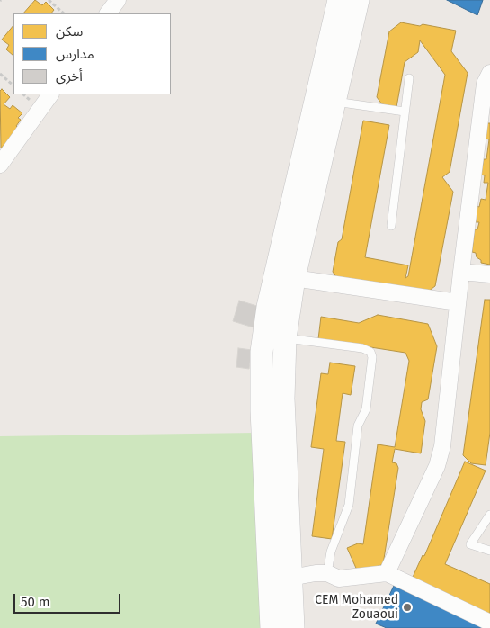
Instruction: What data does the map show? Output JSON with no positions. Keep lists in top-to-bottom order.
{
  "places": ["CEM Mohamed Zouaoui"],
  "legend": ["سكن", "مدارس", "أخرى"],
  "scale_bar": "50 m"
}
